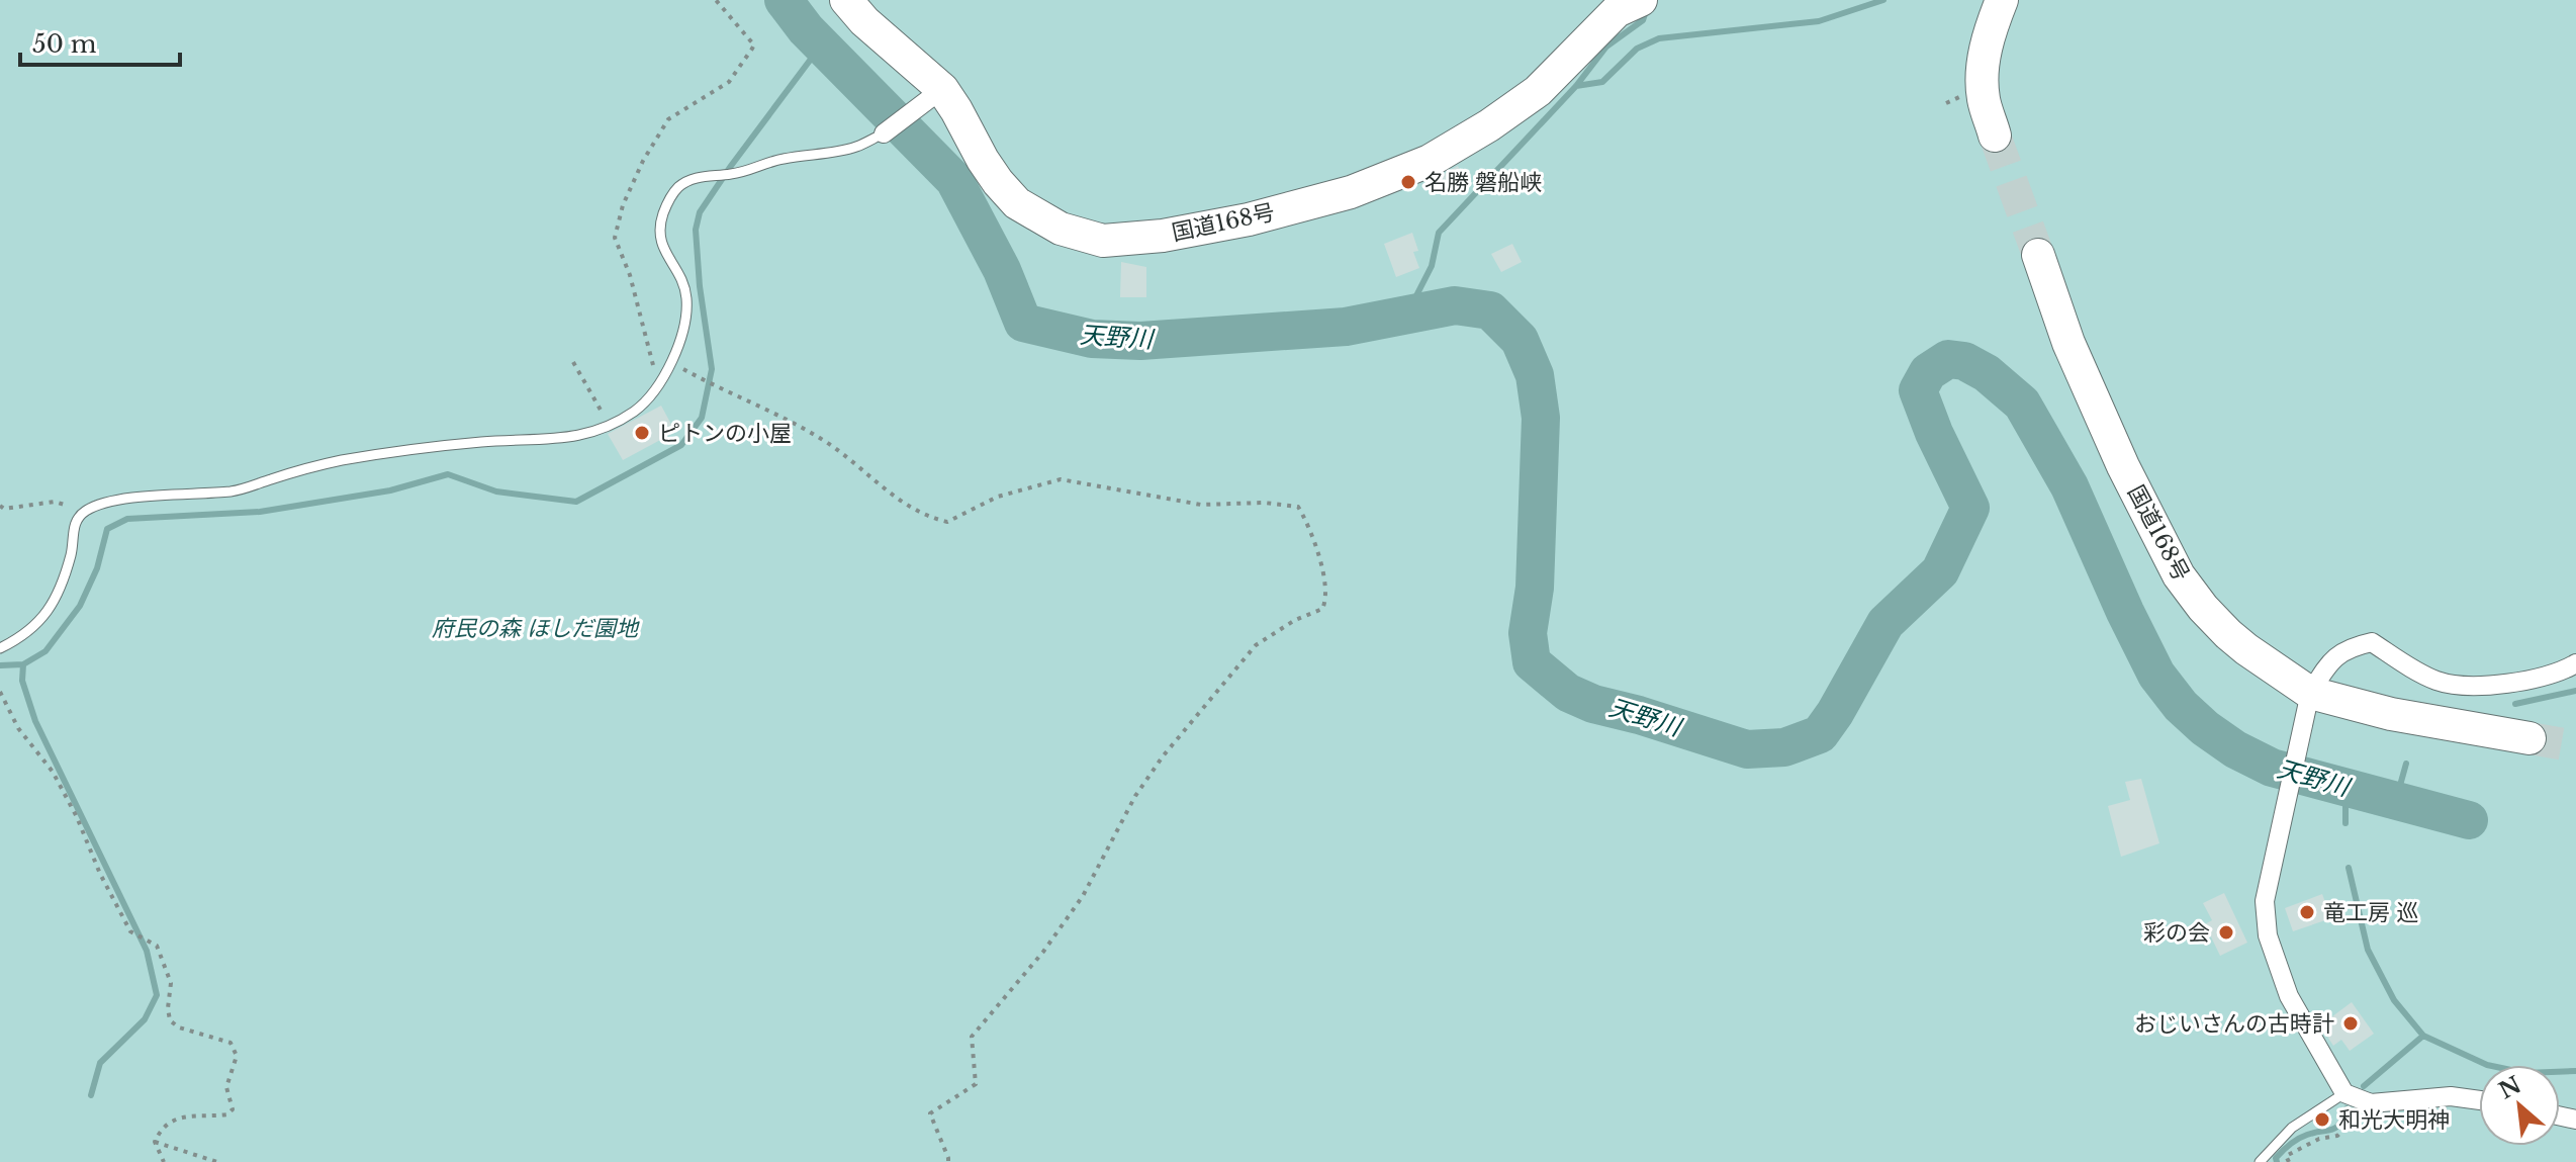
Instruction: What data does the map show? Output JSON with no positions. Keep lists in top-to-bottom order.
{
  "streets": {
    "highway": ["国道168号"]
  },
  "water": ["天野川"],
  "parks": ["府民の森 ほしだ園地"],
  "places": [
    "名勝 磐船峡",
    "ピトンの小屋",
    "竜工房 巡",
    "彩の会",
    "おじいさんの古時計",
    "和光大明神"
  ],
  "scale_bar": "50 m",
  "north": "top left"
}
